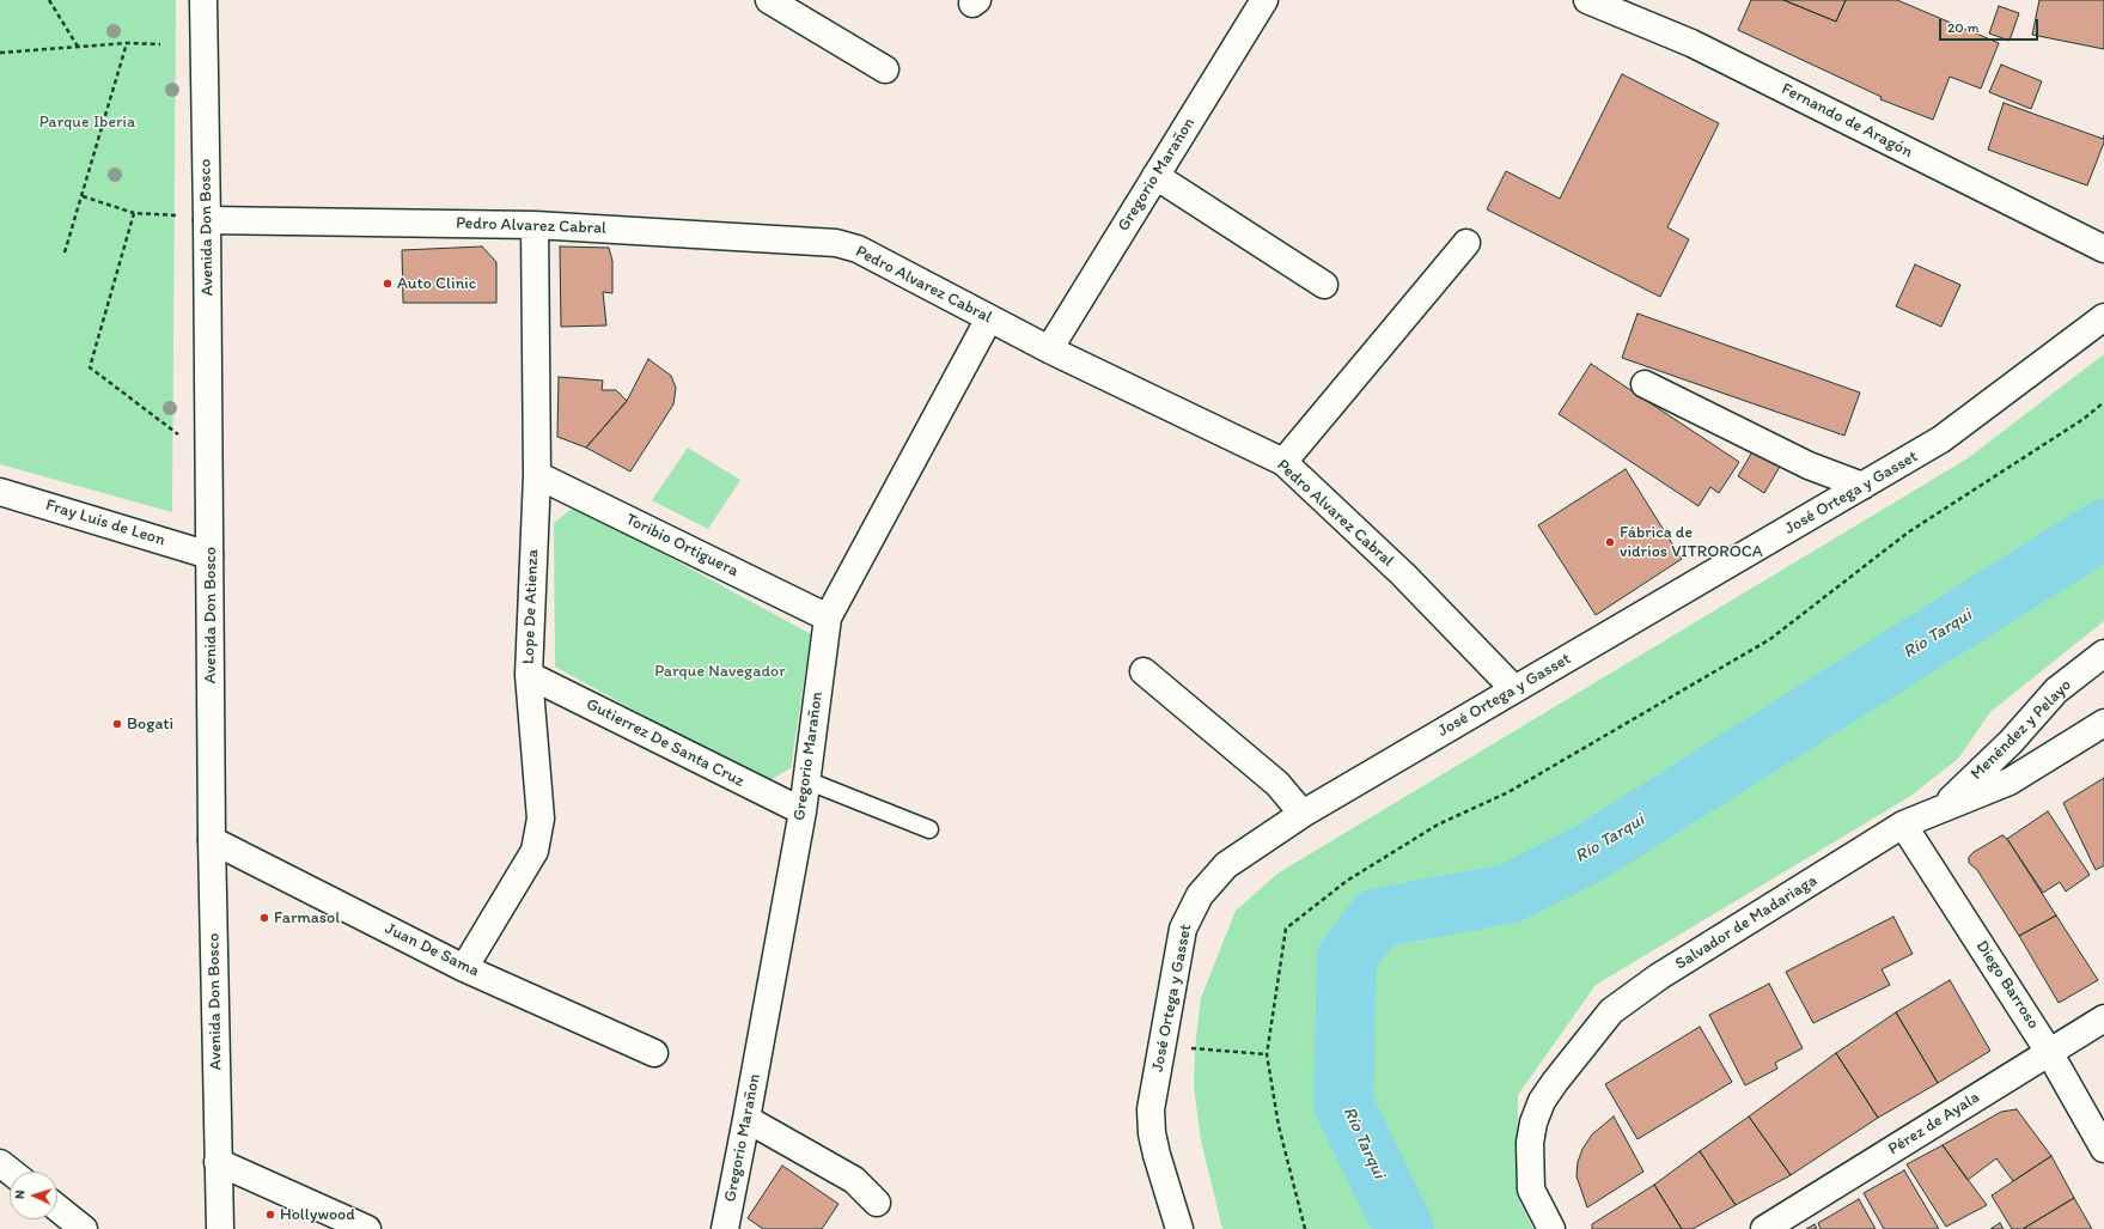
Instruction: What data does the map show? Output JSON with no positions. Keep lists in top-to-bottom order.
{
  "streets": {
    "street": [
      "Fernando de Aragón",
      "Gregorio Marañon",
      "Pedro Alvarez Cabral",
      "Avenida Don Bosco",
      "José Ortega y Gasset",
      "Fray Luis de Leon",
      "Toribio Ortiguera",
      "Lope De Atienza",
      "Menéndez y Pelayo",
      "Gutierrez De Santa Cruz",
      "Salvador de Madariaga",
      "Juan De Sama",
      "Diego Barroso",
      "Pérez de Ayala"
    ]
  },
  "crossings": [
    ["Gregorio Marañon", "Pedro Alvarez Cabral"],
    ["Gregorio Marañon", "Toribio Ortiguera"],
    ["Gregorio Marañon", "Gutierrez De Santa Cruz"],
    ["Pedro Alvarez Cabral", "Avenida Don Bosco"],
    ["Pedro Alvarez Cabral", "José Ortega y Gasset"],
    ["Pedro Alvarez Cabral", "Lope De Atienza"],
    ["Avenida Don Bosco", "Fray Luis de Leon"],
    ["Avenida Don Bosco", "Juan De Sama"],
    ["Toribio Ortiguera", "Lope De Atienza"],
    ["Lope De Atienza", "Gutierrez De Santa Cruz"],
    ["Lope De Atienza", "Juan De Sama"],
    ["Menéndez y Pelayo", "Salvador de Madariaga"],
    ["Salvador de Madariaga", "Diego Barroso"],
    ["Diego Barroso", "Pérez de Ayala"]
  ],
  "water": ["Río Tarqui"],
  "parks": ["Parque Iberia", "Parque Navegador"],
  "places": [
    "Auto Clinic",
    "Fábrica de vidrios VITROROCA",
    "Bogati",
    "Farmasol",
    "Hollywood"
  ],
  "scale_bar": "20 m",
  "north": "left"
}
